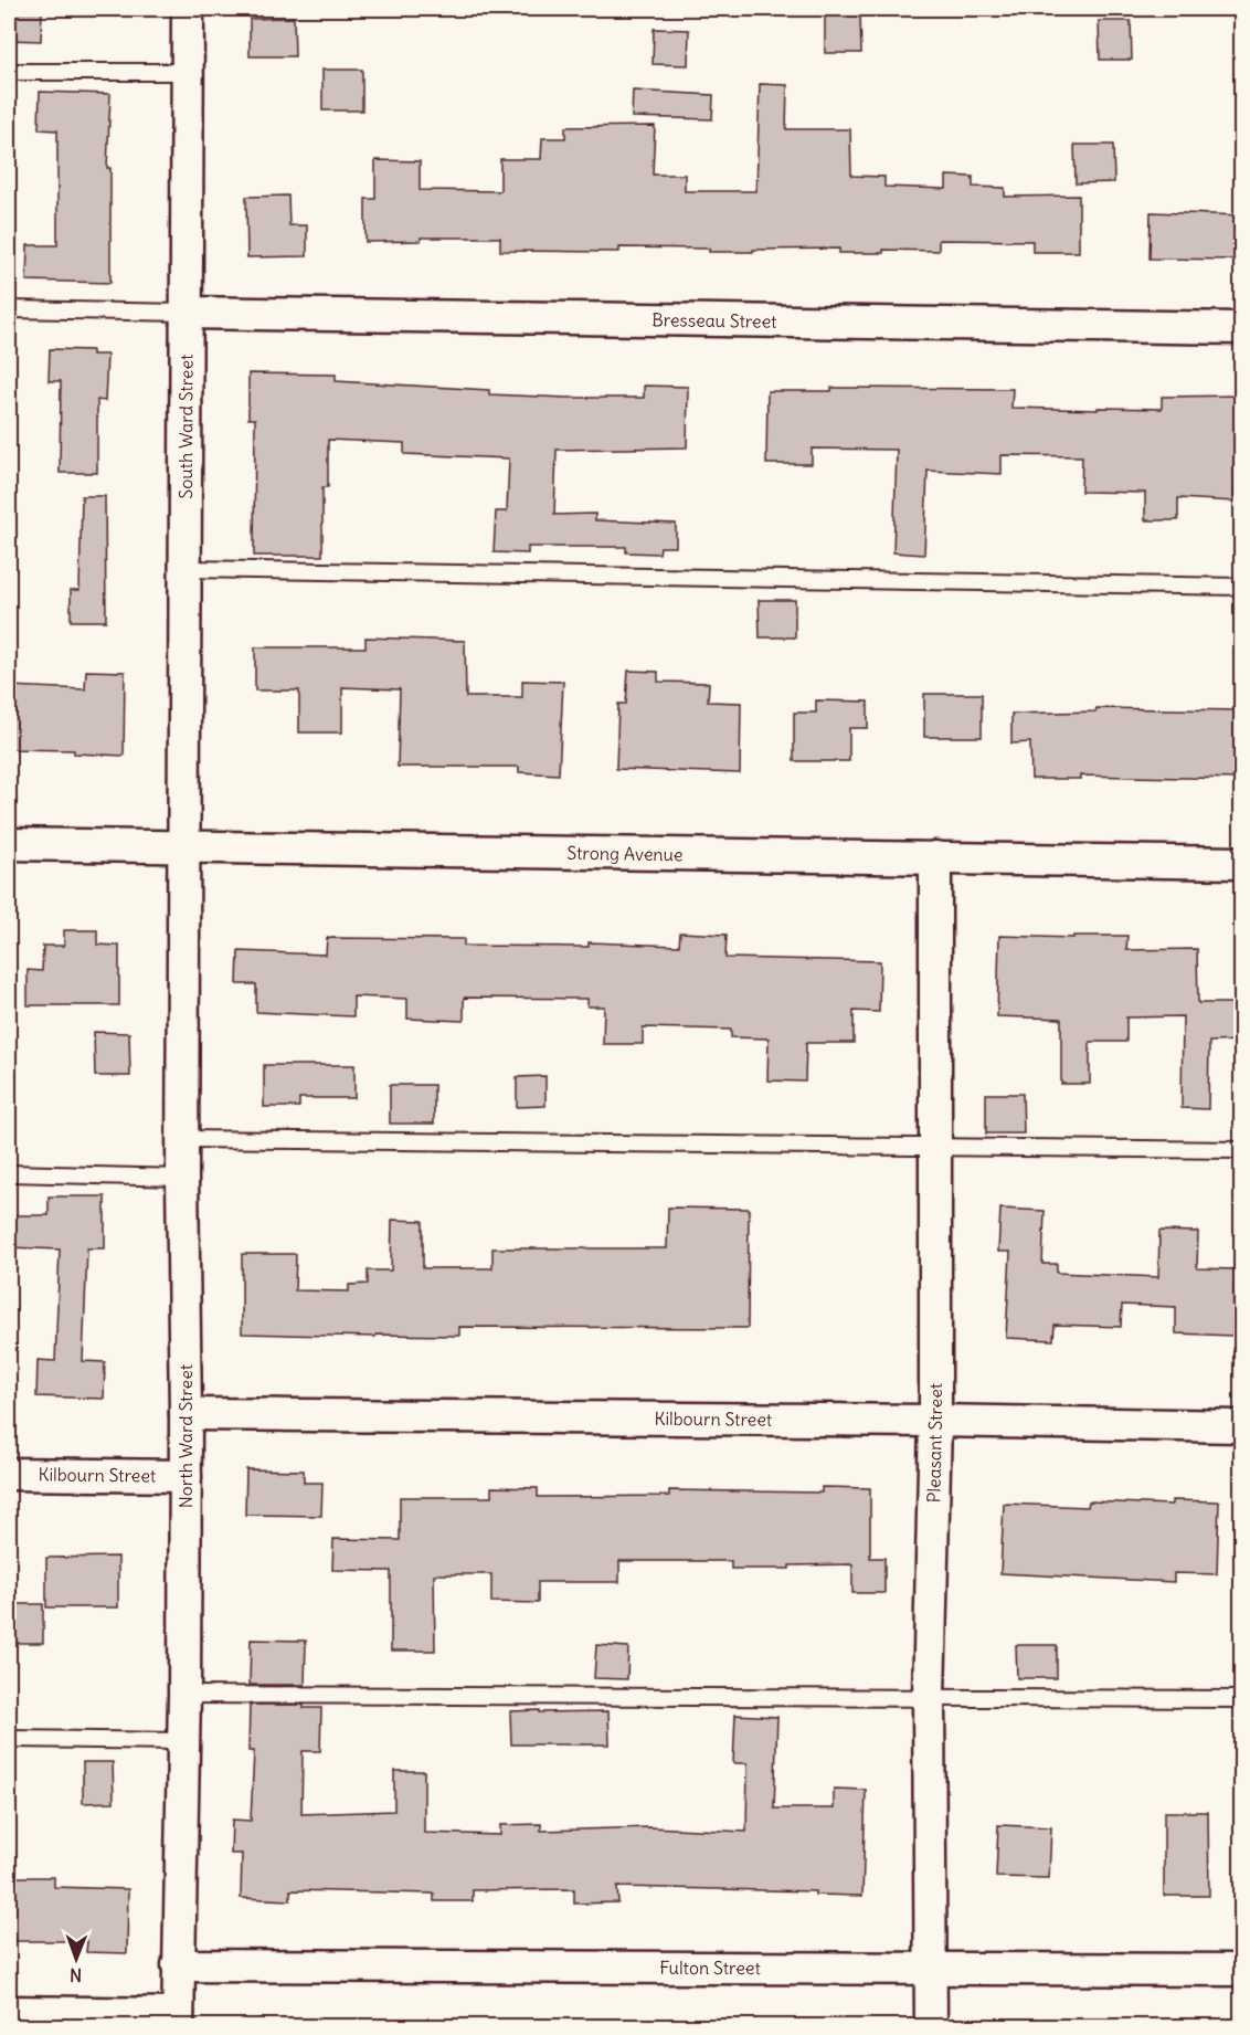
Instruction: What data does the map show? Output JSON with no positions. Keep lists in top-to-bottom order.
{
  "streets": {
    "street": [
      "Bresseau Street",
      "South Ward Street",
      "Strong Avenue",
      "Kilbourn Street",
      "North Ward Street",
      "Pleasant Street",
      "Fulton Street"
    ]
  },
  "crossings": [
    ["Bresseau Street", "South Ward Street"],
    ["South Ward Street", "Strong Avenue"],
    ["South Ward Street", "North Ward Street"],
    ["Strong Avenue", "North Ward Street"],
    ["Strong Avenue", "Pleasant Street"],
    ["Kilbourn Street", "North Ward Street"],
    ["Kilbourn Street", "Pleasant Street"],
    ["North Ward Street", "Fulton Street"],
    ["Pleasant Street", "Fulton Street"]
  ],
  "north": "bottom"
}
